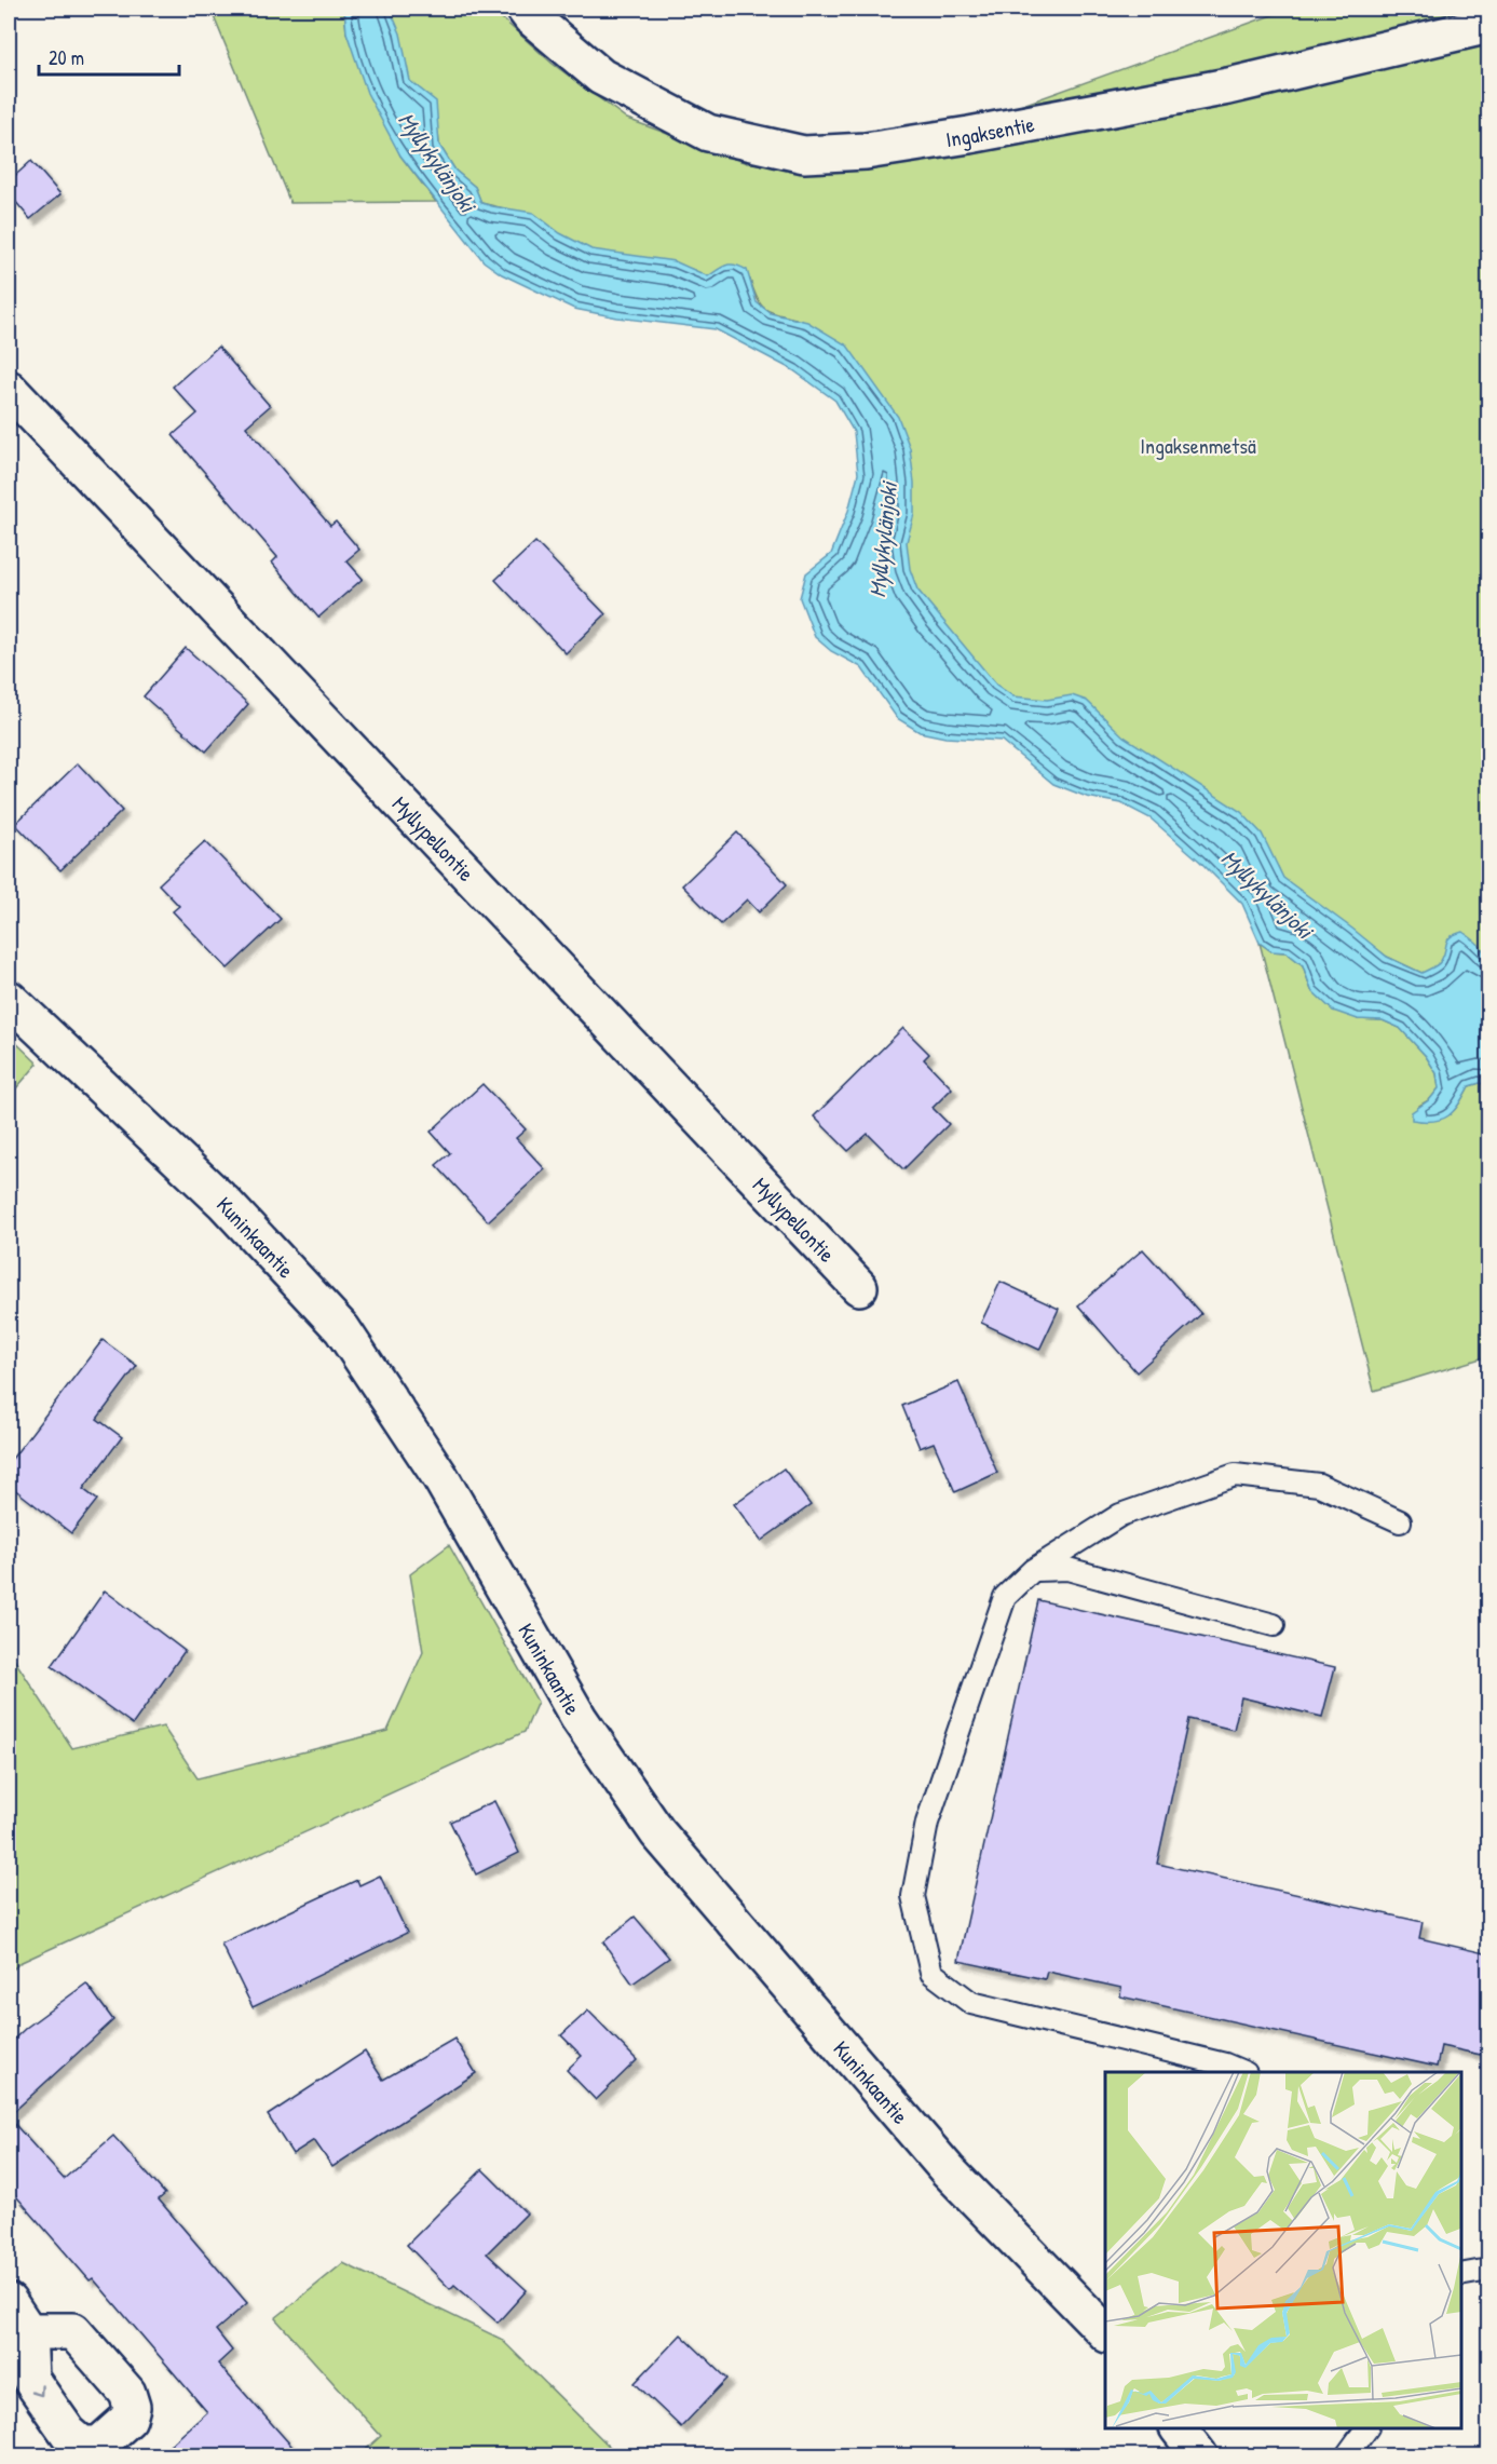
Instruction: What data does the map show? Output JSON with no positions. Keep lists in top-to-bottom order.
{
  "streets": {
    "street": ["Ingaksentie", "Myllypellontie", "Kuninkaantie"]
  },
  "water": ["Myllykylänjoki"],
  "parks": ["Ingaksenmetsä"],
  "scale_bar": "20 m"
}
